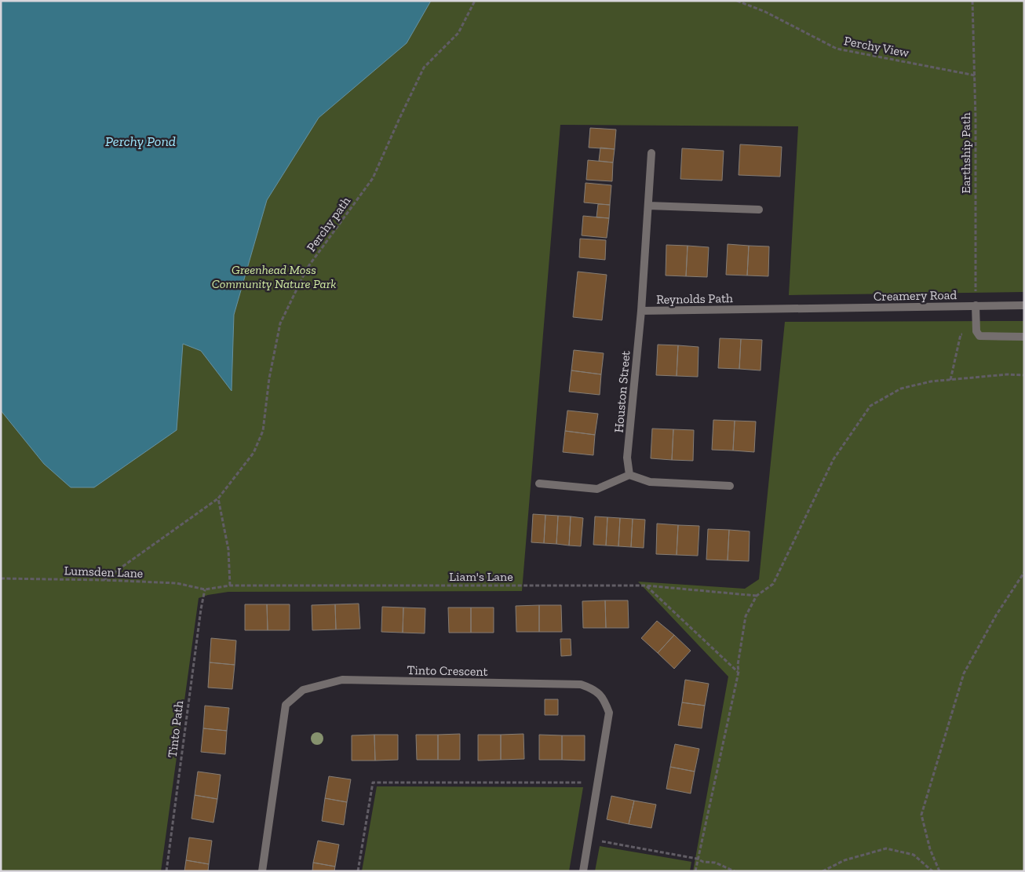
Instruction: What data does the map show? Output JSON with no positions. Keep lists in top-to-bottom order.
{
  "streets": {
    "street": [
      "Creamery Road",
      "Reynolds Path",
      "Houston Street",
      "Tinto Crescent"
    ],
    "path": [
      "Perchy View",
      "Earthship Path",
      "Perchy path",
      "Lumsden Lane",
      "Liam's Lane",
      "Tinto Path"
    ]
  },
  "crossings": [
    ["Perchy View", "Earthship Path"],
    ["Earthship Path", "Creamery Road"],
    ["Perchy path", "Lumsden Lane"],
    ["Creamery Road", "Reynolds Path"],
    ["Reynolds Path", "Houston Street"],
    ["Lumsden Lane", "Liam's Lane"],
    ["Lumsden Lane", "Tinto Path"],
    ["Liam's Lane", "Tinto Path"]
  ],
  "water": ["Perchy Pond"],
  "parks": ["Greenhead Moss Community Nature Park"]
}
